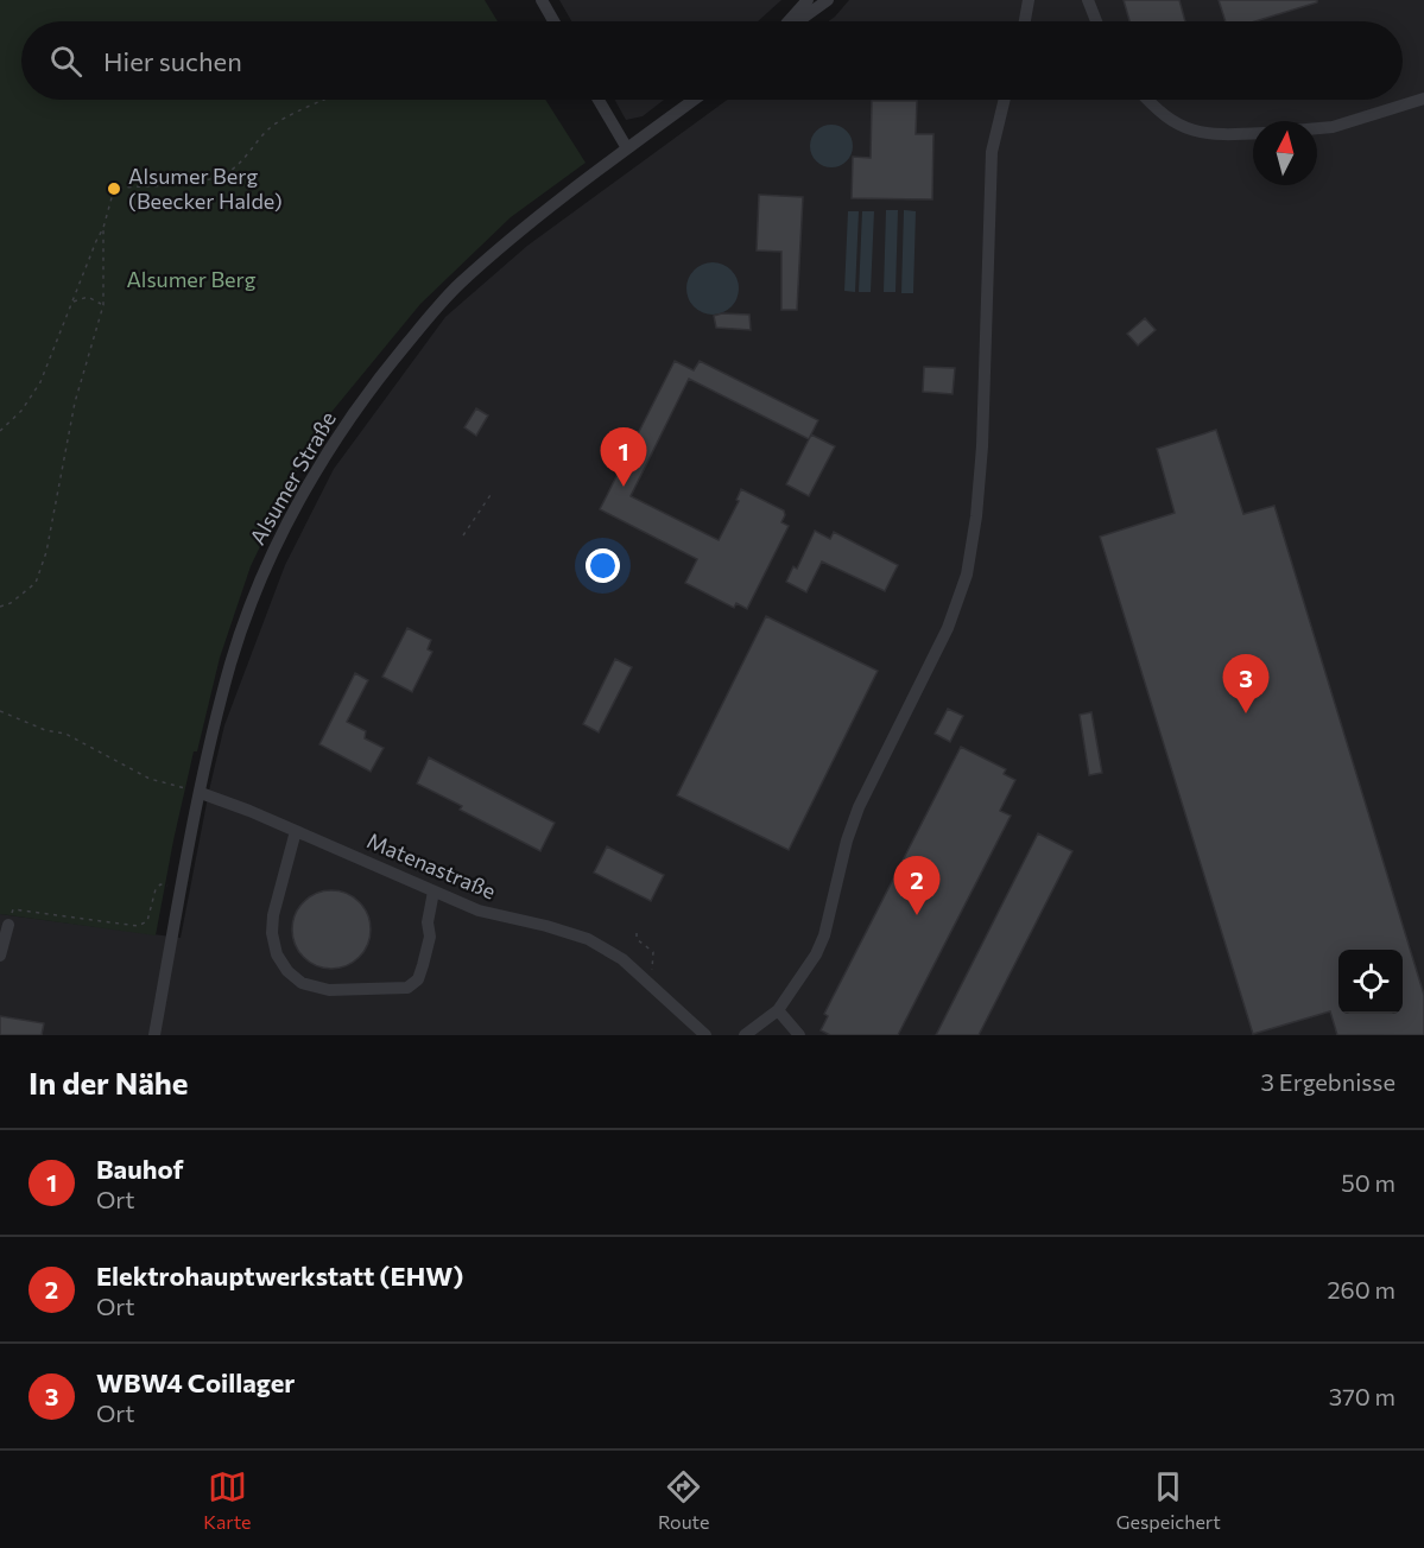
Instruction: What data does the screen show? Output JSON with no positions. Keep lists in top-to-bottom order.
{
  "streets": {
    "street": ["Alsumer Straße", "Matenastraße"]
  },
  "crossings": [
    ["Alsumer Straße", "Matenastraße"]
  ],
  "parks": ["Alsumer Berg"],
  "places": ["Alsumer Berg (Beecker Halde)"],
  "north": "top",
  "page": {
    "search": "Hier suchen",
    "pins": ["1", "3", "2"],
    "heading": ["In der Nähe", "3 Ergebnisse"],
    "list": [
      {
        "mark": "1",
        "name": "Bauhof",
        "note": "Ort",
        "value": "50 m"
      },
      {
        "mark": "2",
        "name": "Elektrohauptwerkstatt (EHW)",
        "note": "Ort",
        "value": "260 m"
      },
      {
        "mark": "3",
        "name": "WBW4 Coillager",
        "note": "Ort",
        "value": "370 m"
      }
    ],
    "nav": ["Karte", "Route", "Gespeichert"]
  }
}
